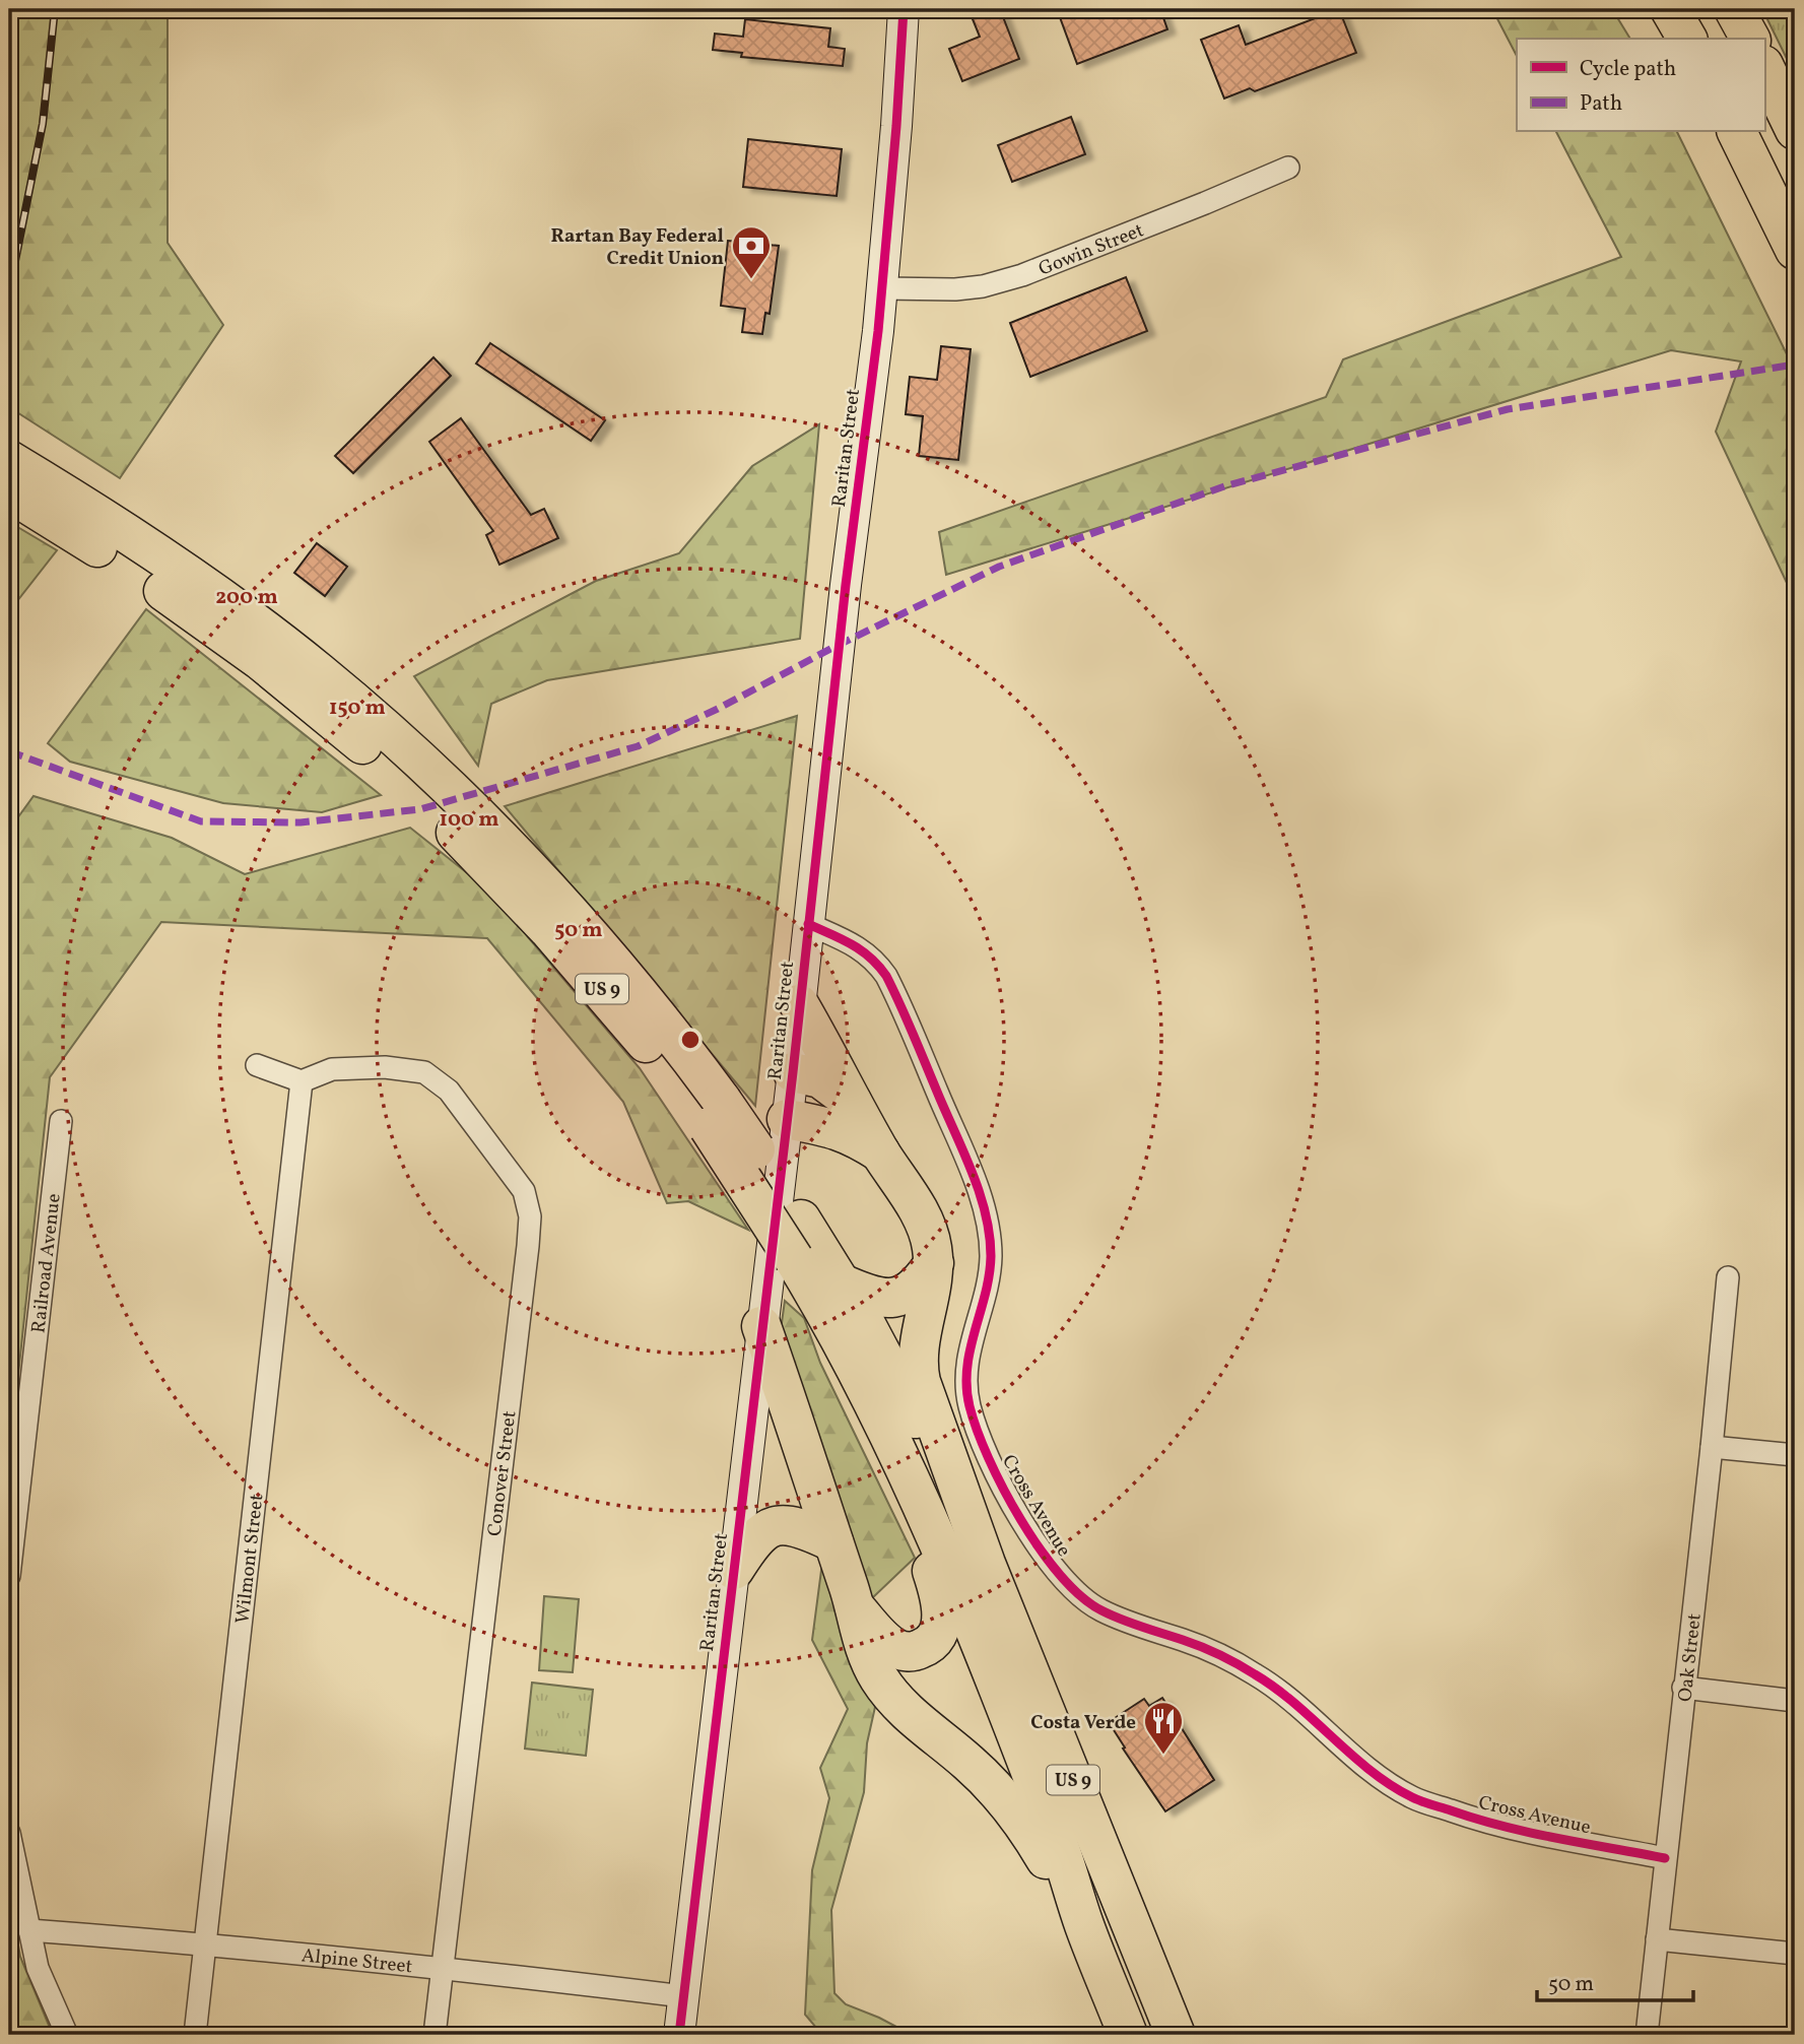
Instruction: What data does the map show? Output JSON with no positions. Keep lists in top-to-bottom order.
{
  "streets": {
    "highway": ["US 9"],
    "street": [
      "Gowin Street",
      "Raritan Street",
      "Railroad Avenue",
      "Conover Street",
      "Cross Avenue",
      "Wilmont Street",
      "Oak Street",
      "Alpine Street"
    ]
  },
  "crossings": [
    ["Gowin Street", "Raritan Street"],
    ["Raritan Street", "Cross Avenue"],
    ["Raritan Street", "Alpine Street"],
    ["Conover Street", "Wilmont Street"],
    ["Conover Street", "Alpine Street"],
    ["Cross Avenue", "Oak Street"],
    ["Wilmont Street", "Alpine Street"]
  ],
  "places": {
    "bank": ["Rartan Bay Federal Credit Union"],
    "restaurant": ["Costa Verde"]
  },
  "legend": ["Cycle path", "Path"],
  "scale_bar": "50 m",
  "rings": [
    "200 m",
    "150 m",
    "100 m",
    "50 m"
  ]
}
